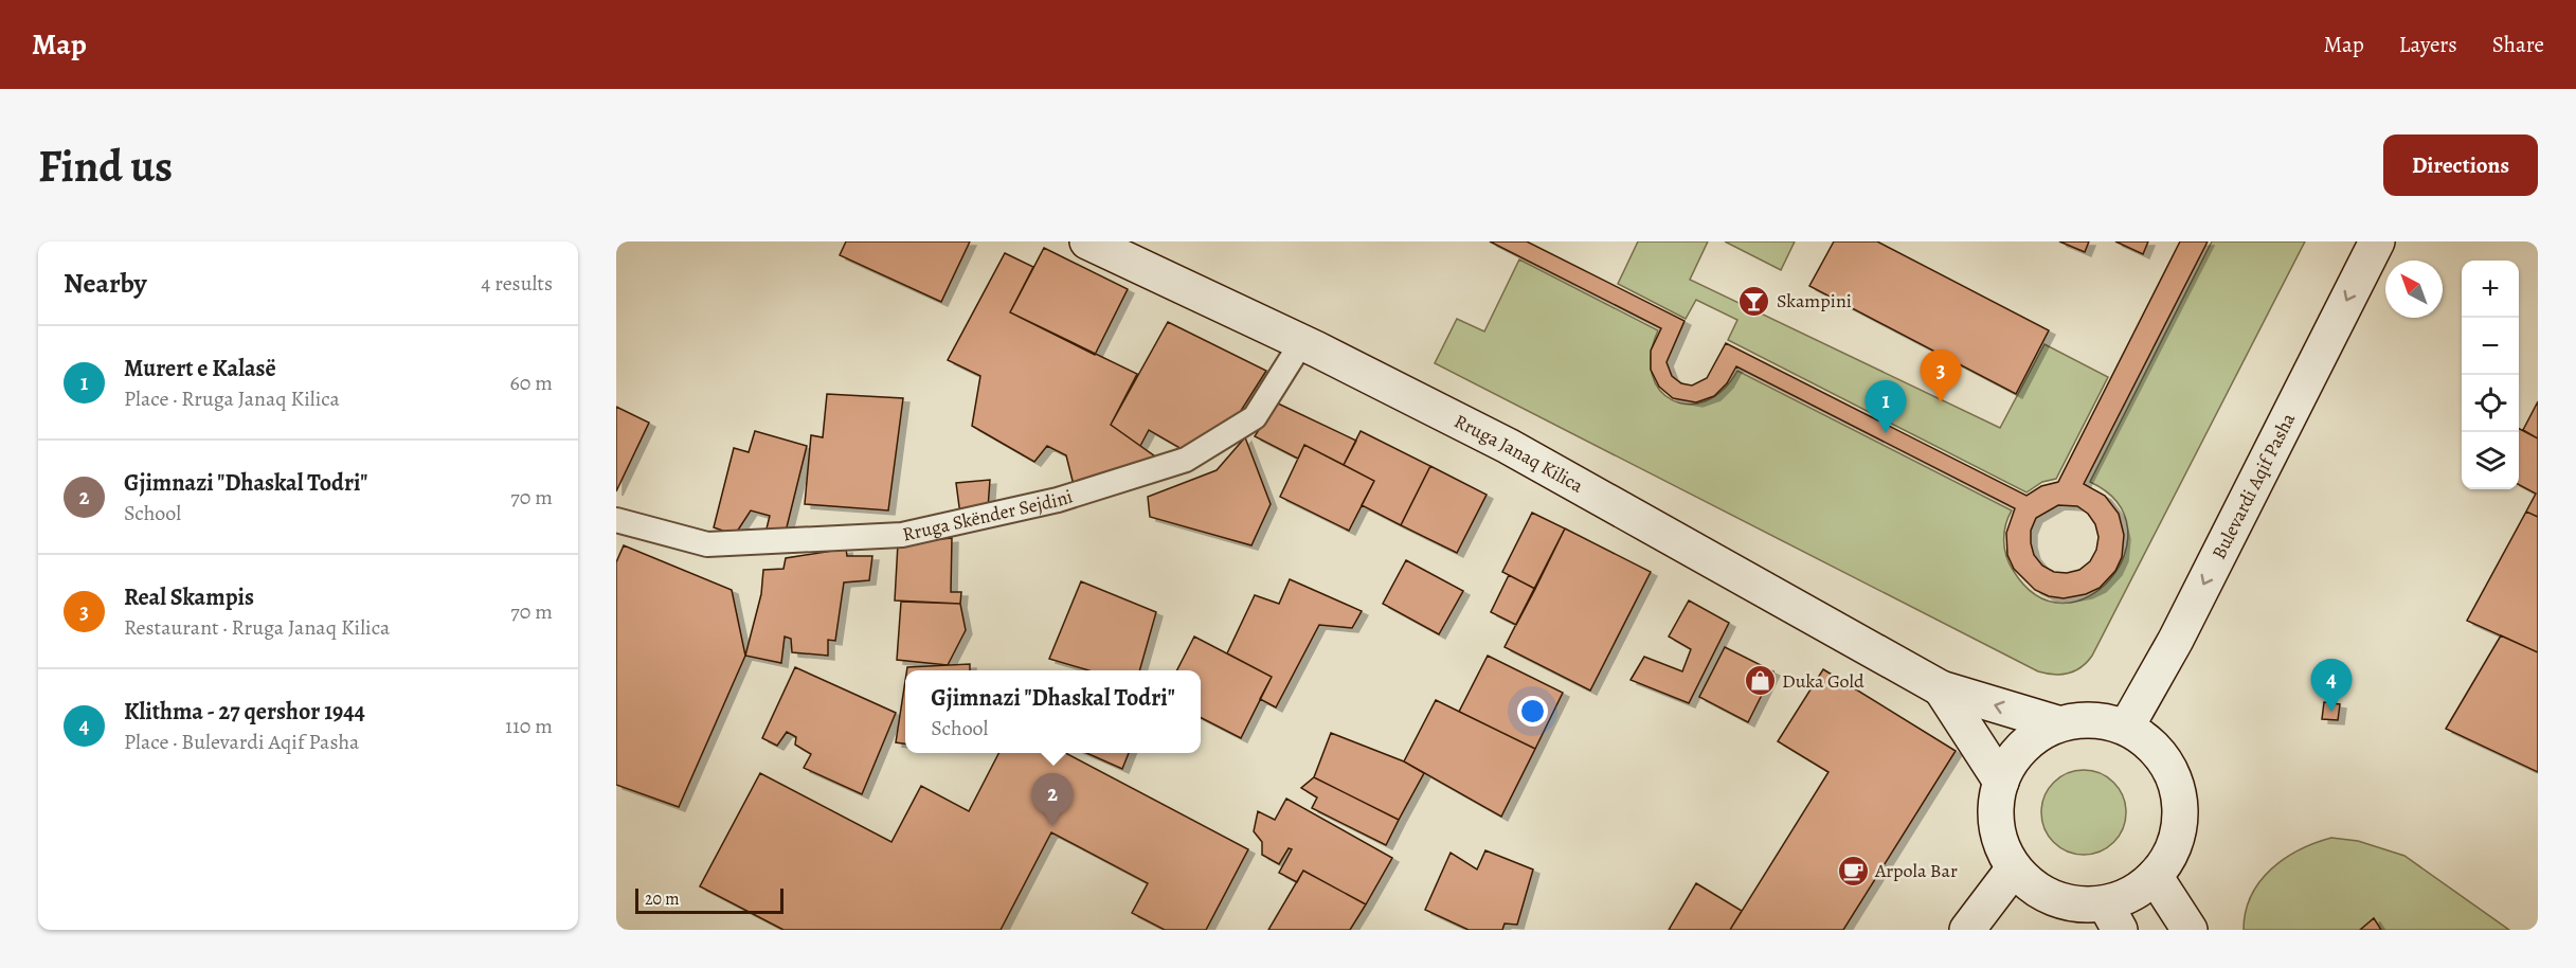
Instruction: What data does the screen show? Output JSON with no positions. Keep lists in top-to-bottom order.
{
  "streets": {
    "main road": ["Rruga Janaq Kilica", "Bulevardi Aqif Pasha"],
    "lane": ["Rruga Skënder Sejdini"]
  },
  "crossings": [
    ["Rruga Janaq Kilica", "Bulevardi Aqif Pasha"],
    ["Rruga Janaq Kilica", "Rruga Skënder Sejdini"]
  ],
  "one_way": ["Bulevardi Aqif Pasha"],
  "places": {
    "bar": ["Skampini"],
    "shop": ["Duka Gold"],
    "cafe": ["Arpola Bar"]
  },
  "scale_bar": "20 m",
  "north": "top left",
  "page": {
    "header": "Map",
    "nav": ["Map", "Layers", "Share"],
    "buttons": "Directions",
    "title": "Find us",
    "heading": ["Nearby", "4 results"],
    "map_buttons": ["+", "−"],
    "list": [
      {
        "mark": "1",
        "name": "Murert e Kalasë",
        "note": "Place · Rruga Janaq Kilica",
        "value": "60 m"
      },
      {
        "mark": "2",
        "name": "Gjimnazi \"Dhaskal Todri\"",
        "note": "School",
        "value": "70 m"
      },
      {
        "mark": "3",
        "name": "Real Skampis",
        "note": "Restaurant · Rruga Janaq Kilica",
        "value": "70 m"
      },
      {
        "mark": "4",
        "name": "Klithma - 27 qershor 1944",
        "note": "Place · Bulevardi Aqif Pasha",
        "value": "110 m"
      }
    ],
    "pins": [
      "3",
      "1",
      "4",
      "2"
    ],
    "popup": ["Gjimnazi \"Dhaskal Todri\"", "School"],
    "scale": "20 m"
  }
}
